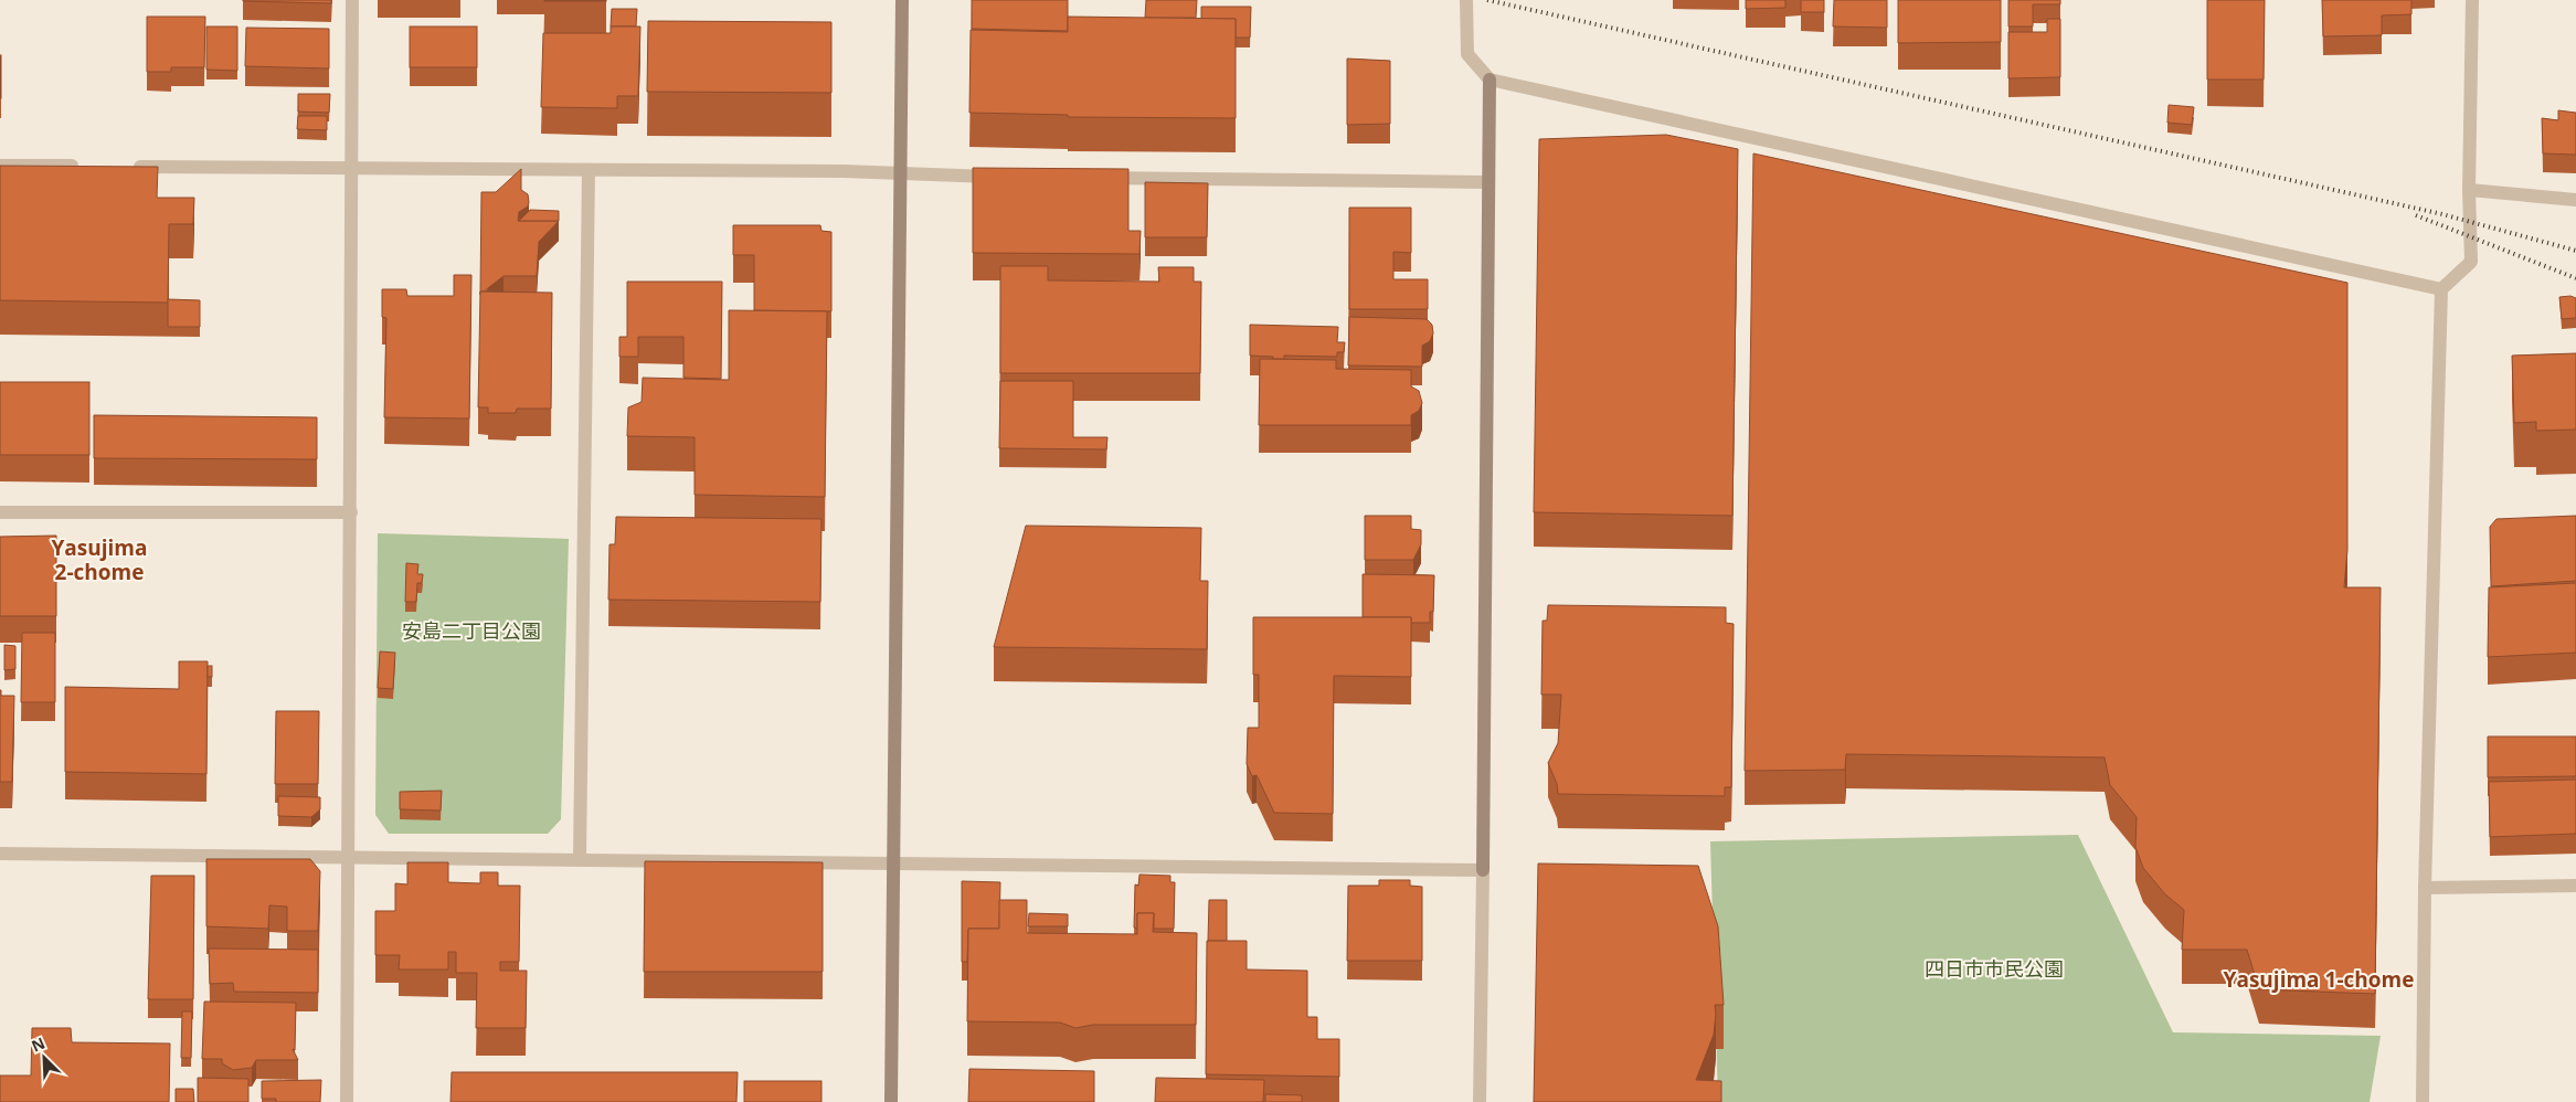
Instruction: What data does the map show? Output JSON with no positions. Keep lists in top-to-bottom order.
{
  "districts": ["Yasujima 2-chome", "Yasujima 1-chome"],
  "parks": ["安島二丁目公園", "四日市市民公園"],
  "north": "top left"
}
